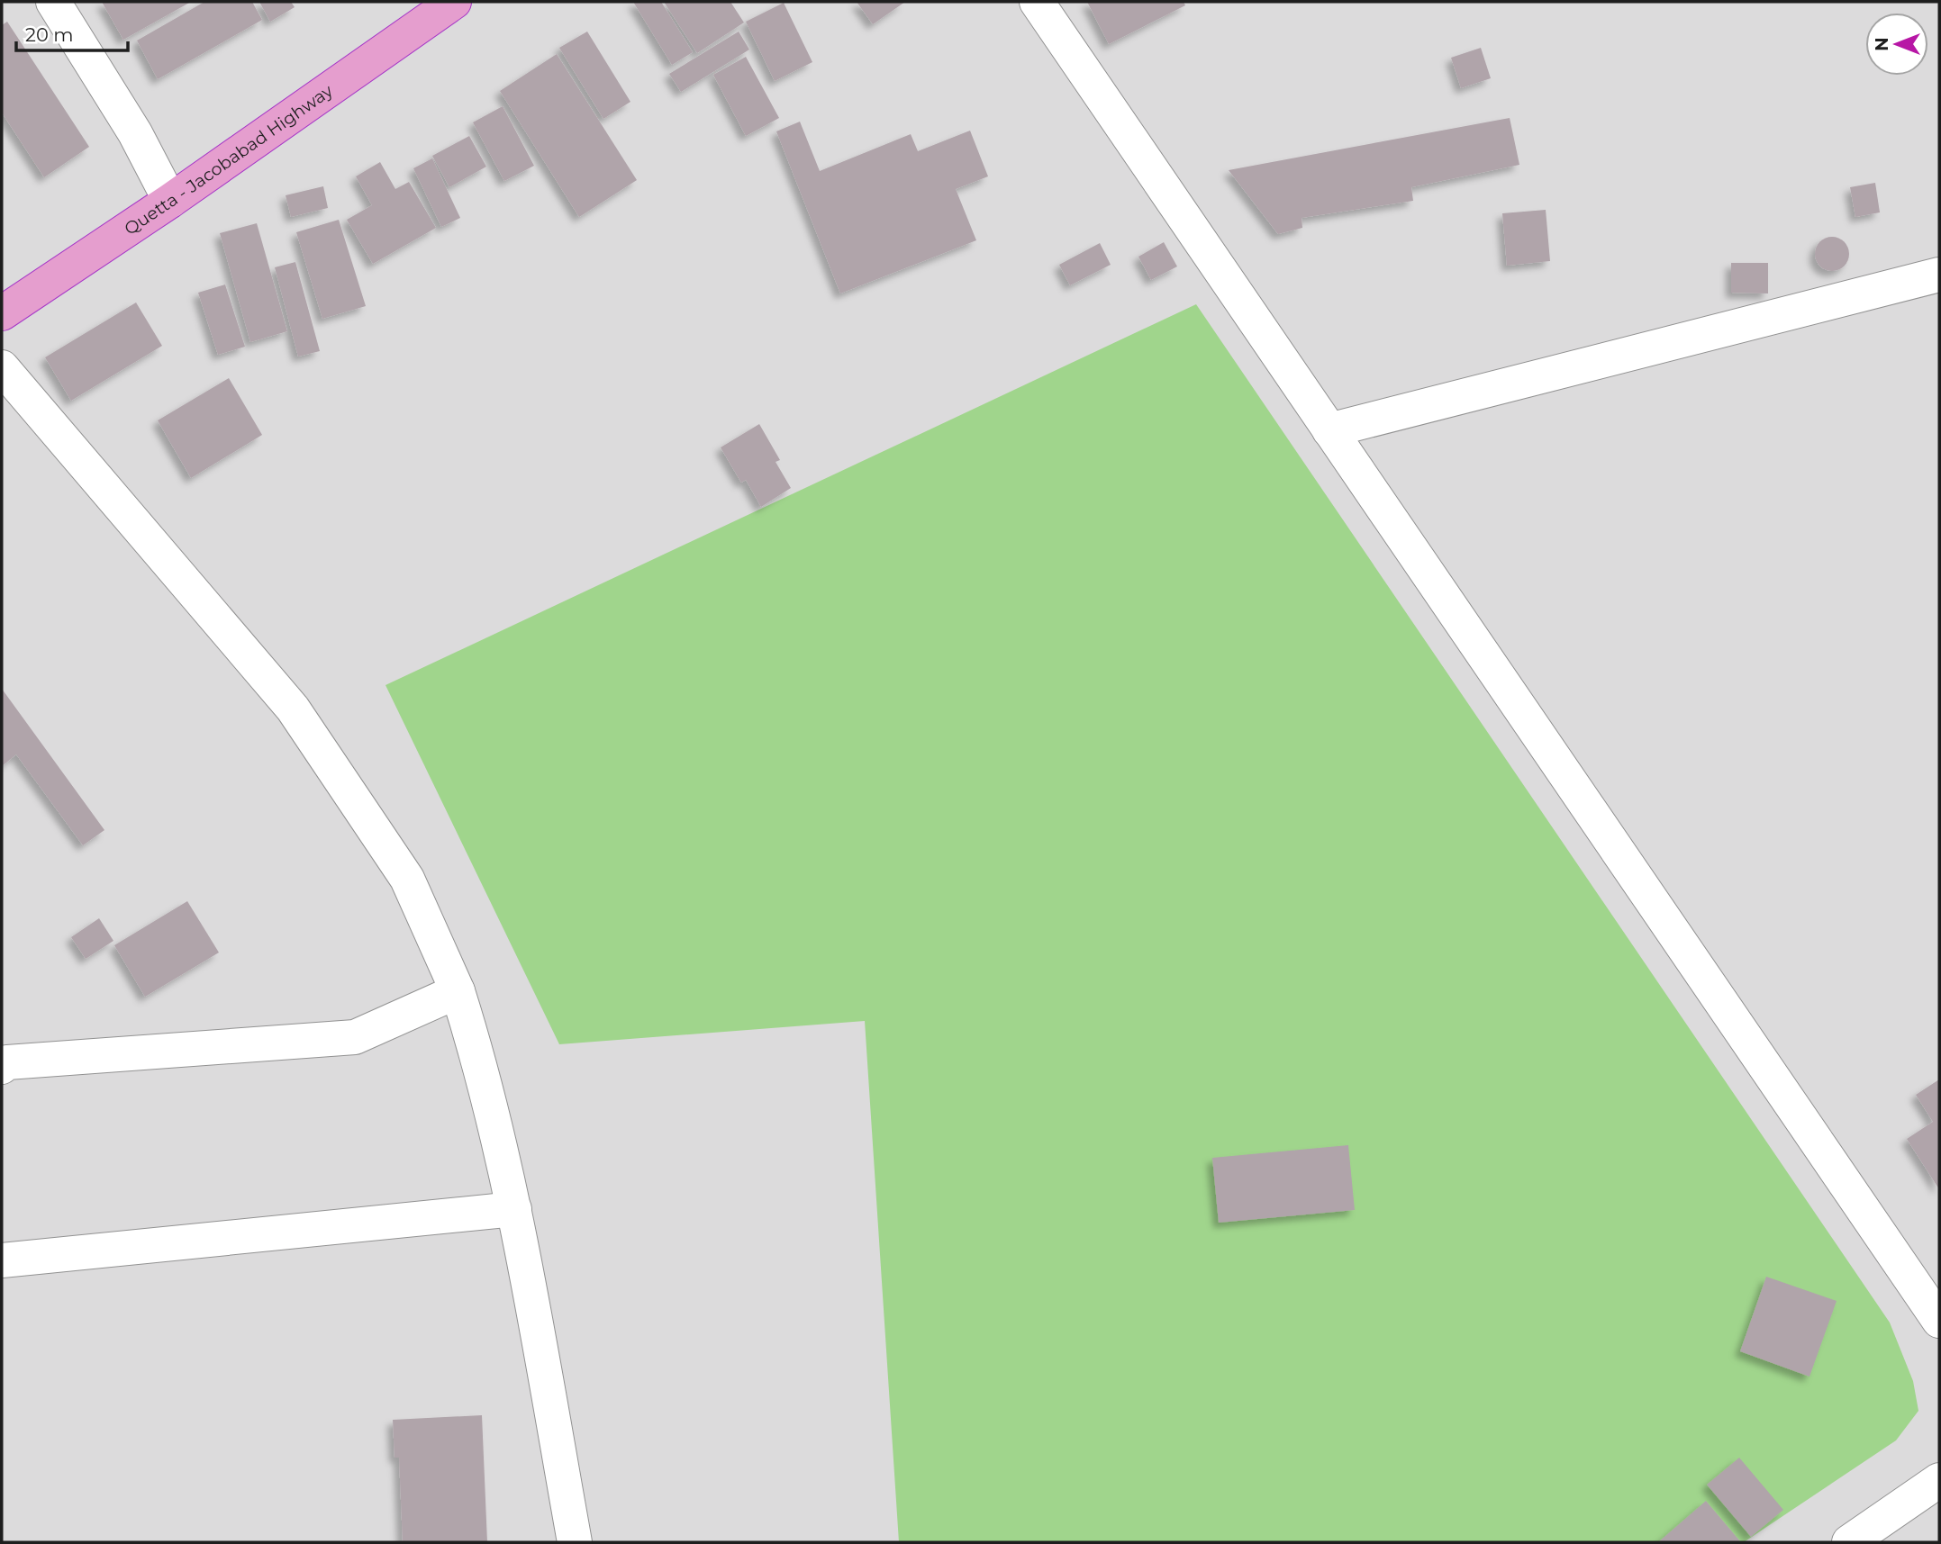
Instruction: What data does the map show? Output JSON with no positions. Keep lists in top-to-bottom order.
{
  "streets": {
    "highway": ["Quetta - Jacobabad Highway"]
  },
  "scale_bar": "20 m",
  "north": "left"
}
